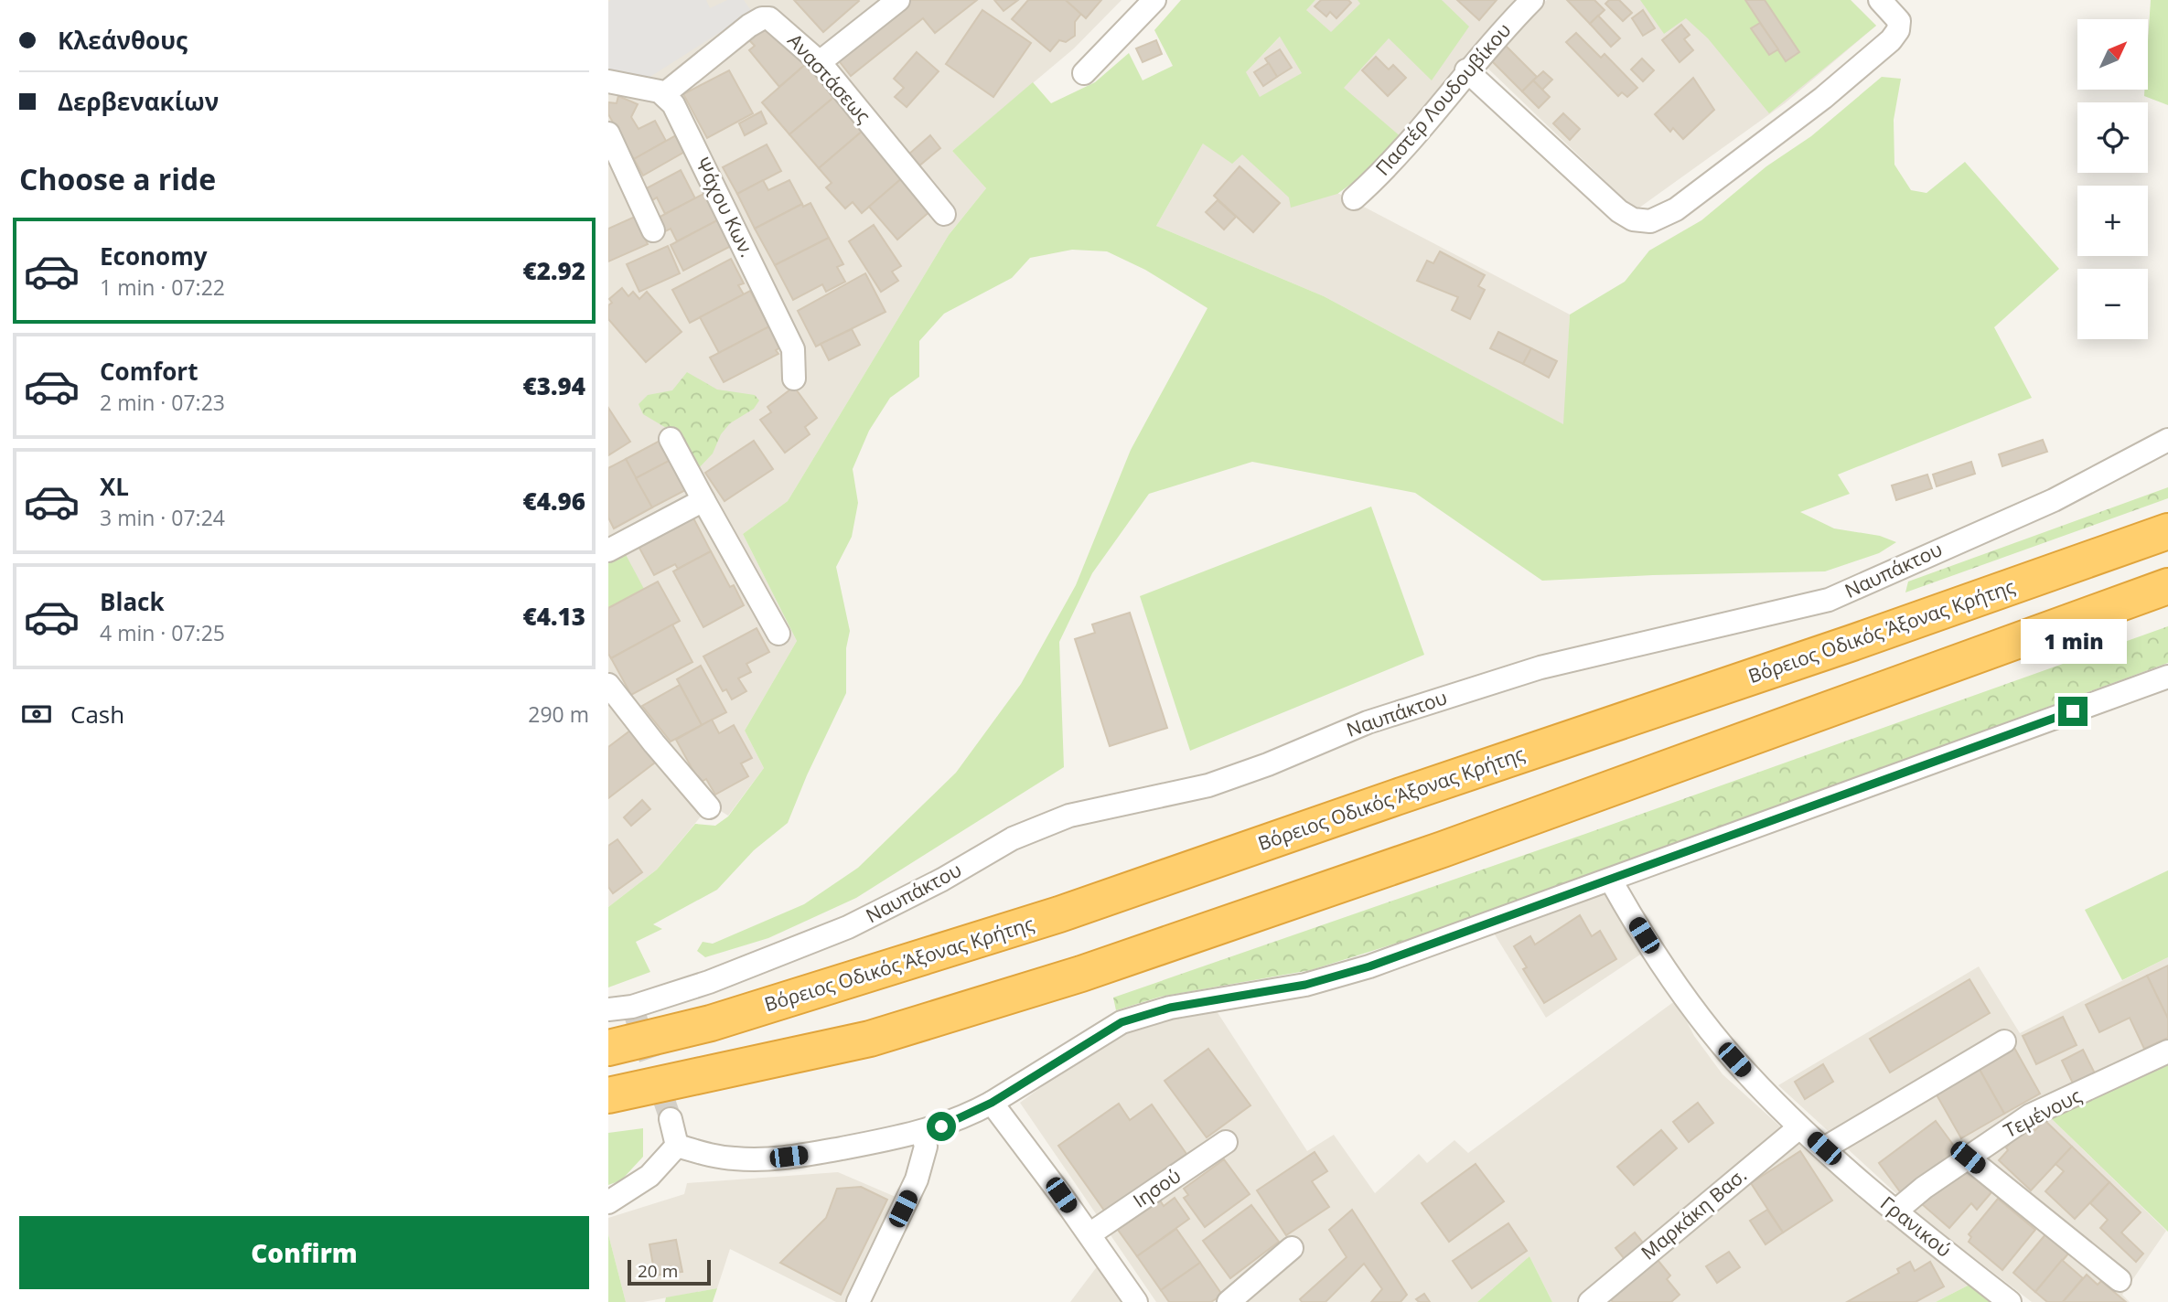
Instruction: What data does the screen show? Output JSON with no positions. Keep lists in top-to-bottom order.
{
  "streets": {
    "highway": ["Βόρειος Οδικός Άξονας Κρήτης"],
    "street": [
      "Αναστάσεως",
      "Παστέρ Λουδουβίκου",
      "Ψάχου Κων.",
      "Ναυπάκτου",
      "Τεμένους",
      "Ιησού",
      "Μαρκάκη Βασ.",
      "Γρανικού"
    ]
  },
  "crossings": [
    ["Αναστάσεως", "Ψάχου Κων."],
    ["Τεμένους", "Γρανικού"],
    ["Μαρκάκη Βασ.", "Γρανικού"]
  ],
  "scale_bar": "20 m",
  "north": "top right",
  "page": {
    "banner": ["Κλεάνθους", "Δερβενακίων"],
    "map_buttons": ["+", "−"],
    "heading": "Choose a ride",
    "list": [
      {
        "name": "Economy",
        "note": "1 min · 07:22",
        "value": "€2.92"
      },
      {
        "name": "Comfort",
        "note": "2 min · 07:23",
        "value": "€3.94"
      },
      {
        "name": "XL",
        "note": "3 min · 07:24",
        "value": "€4.96"
      },
      {
        "name": "Black",
        "note": "4 min · 07:25",
        "value": "€4.13"
      }
    ],
    "bubble": "1 min",
    "pay": ["Cash", "290 m"],
    "buttons": "Confirm",
    "scale": "20 m"
  }
}
